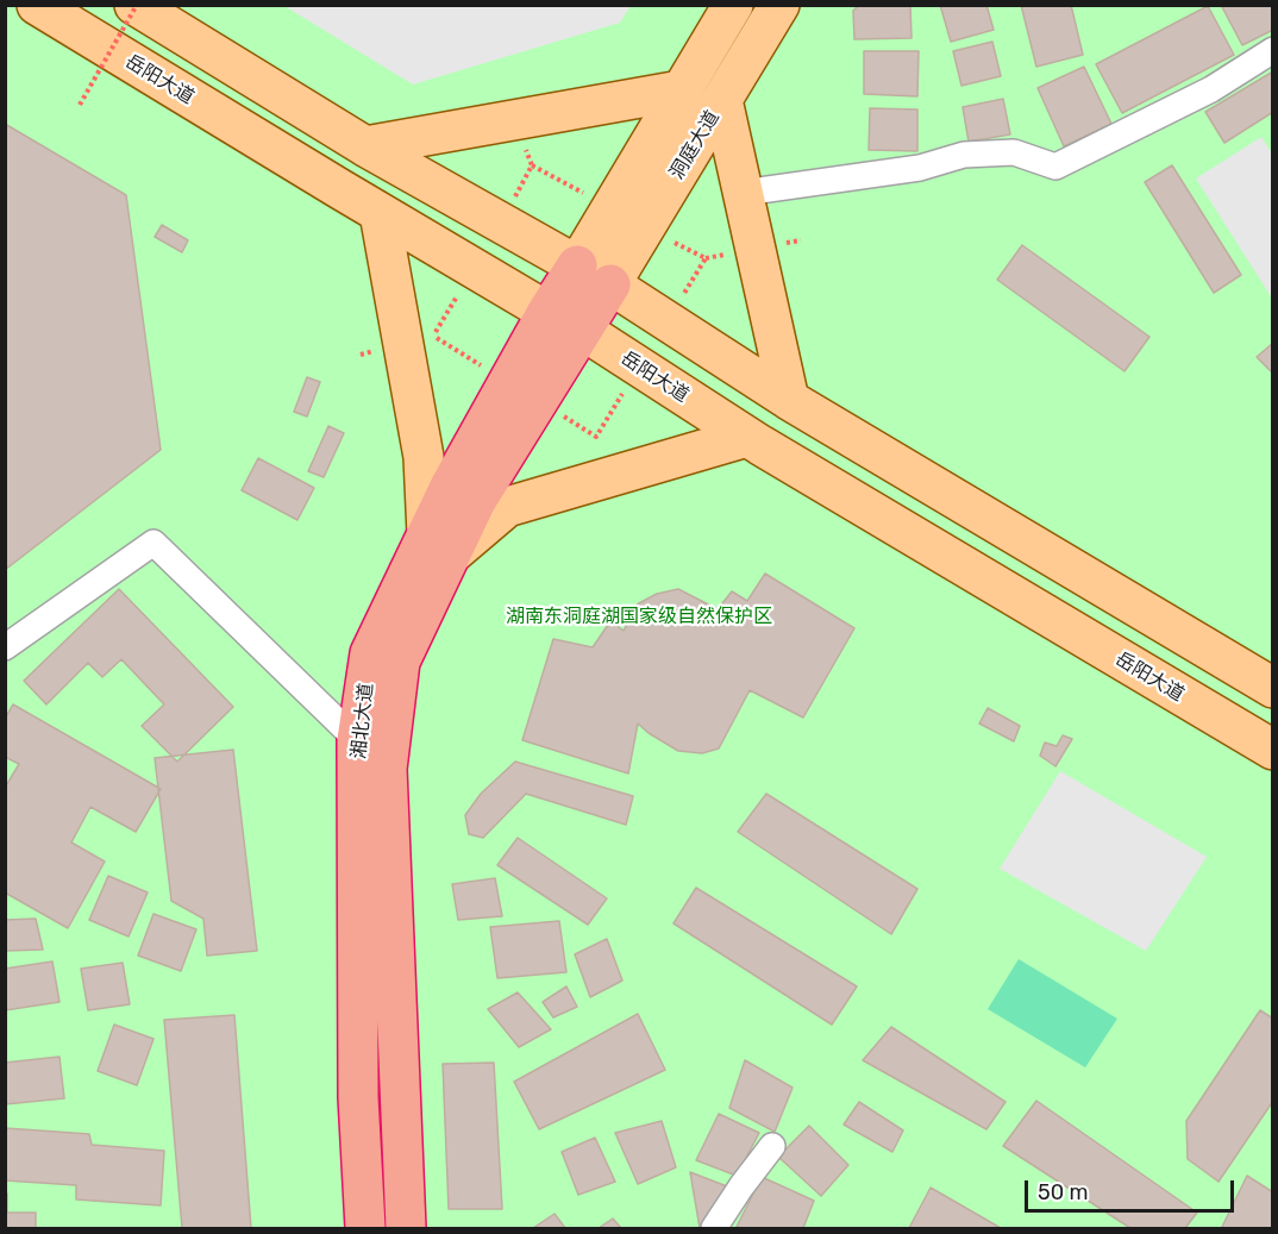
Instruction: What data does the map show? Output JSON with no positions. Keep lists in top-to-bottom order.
{
  "streets": {
    "highway": ["湘北大道"],
    "main road": ["岳阳大道", "洞庭大道"]
  },
  "crossings": [
    ["岳阳大道", "湘北大道"],
    ["洞庭大道", "湘北大道"]
  ],
  "parks": ["湖南东洞庭湖国家级自然保护区"],
  "scale_bar": "50 m"
}
